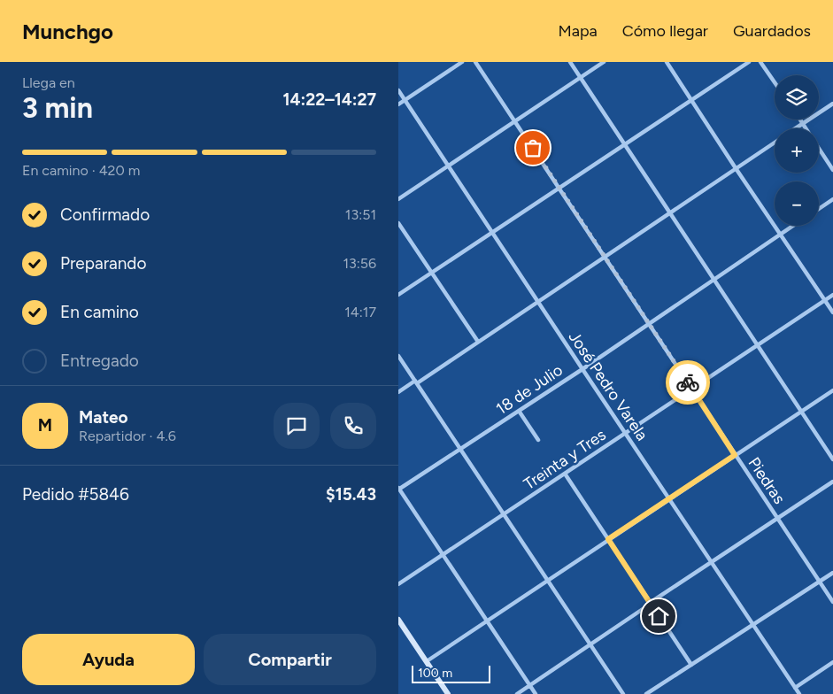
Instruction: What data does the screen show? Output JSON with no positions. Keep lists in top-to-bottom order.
{
  "streets": {
    "street": [
      "José Pedro Varela",
      "18 de Julio",
      "Treinta y Tres",
      "Piedras"
    ]
  },
  "crossings": [
    ["José Pedro Varela", "18 de Julio"],
    ["José Pedro Varela", "Treinta y Tres"],
    ["18 de Julio", "Piedras"],
    ["Treinta y Tres", "Piedras"]
  ],
  "scale_bar": "100 m",
  "page": {
    "header": "Munchgo",
    "nav": ["Mapa", "Cómo llegar", "Guardados"],
    "heading": ["3 min", "Llega en", "14:22–14:27"],
    "panel": [
      "Mateo",
      "Repartidor · 4.6",
      "Pedido #5846",
      "$15.43"
    ],
    "map_buttons": ["+", "−"],
    "bar": "En camino · 420 m",
    "list": [
      ["Confirmado", "13:51"],
      ["Preparando", "13:56"],
      ["En camino", "14:17"],
      "Entregado"
    ],
    "round": "M",
    "buttons": ["Ayuda", "Compartir"],
    "scale": "100 m"
  }
}
